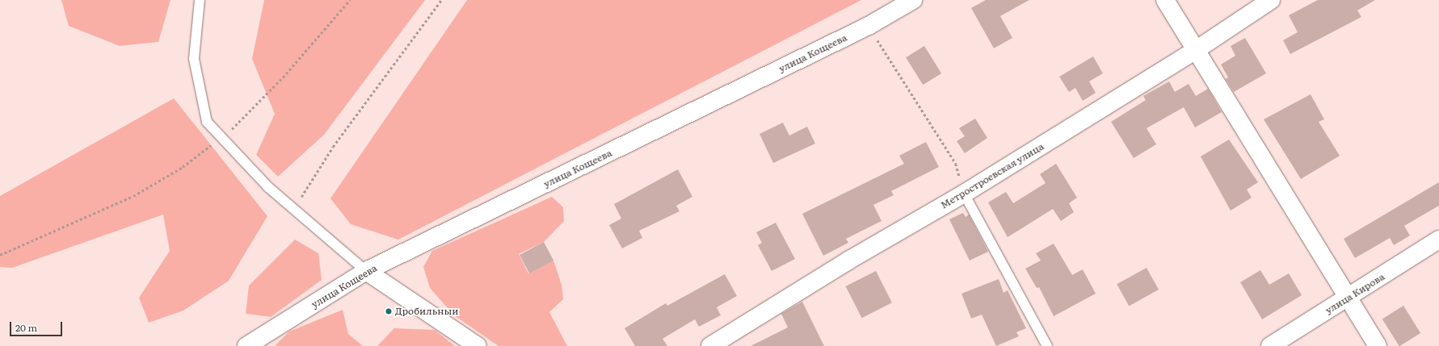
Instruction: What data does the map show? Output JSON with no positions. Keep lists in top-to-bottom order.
{
  "streets": {
    "street": ["улица Кощеева", "Метростроевская улица", "улица Кирова"]
  },
  "places": ["Дробильныи"],
  "scale_bar": "20 m"
}
